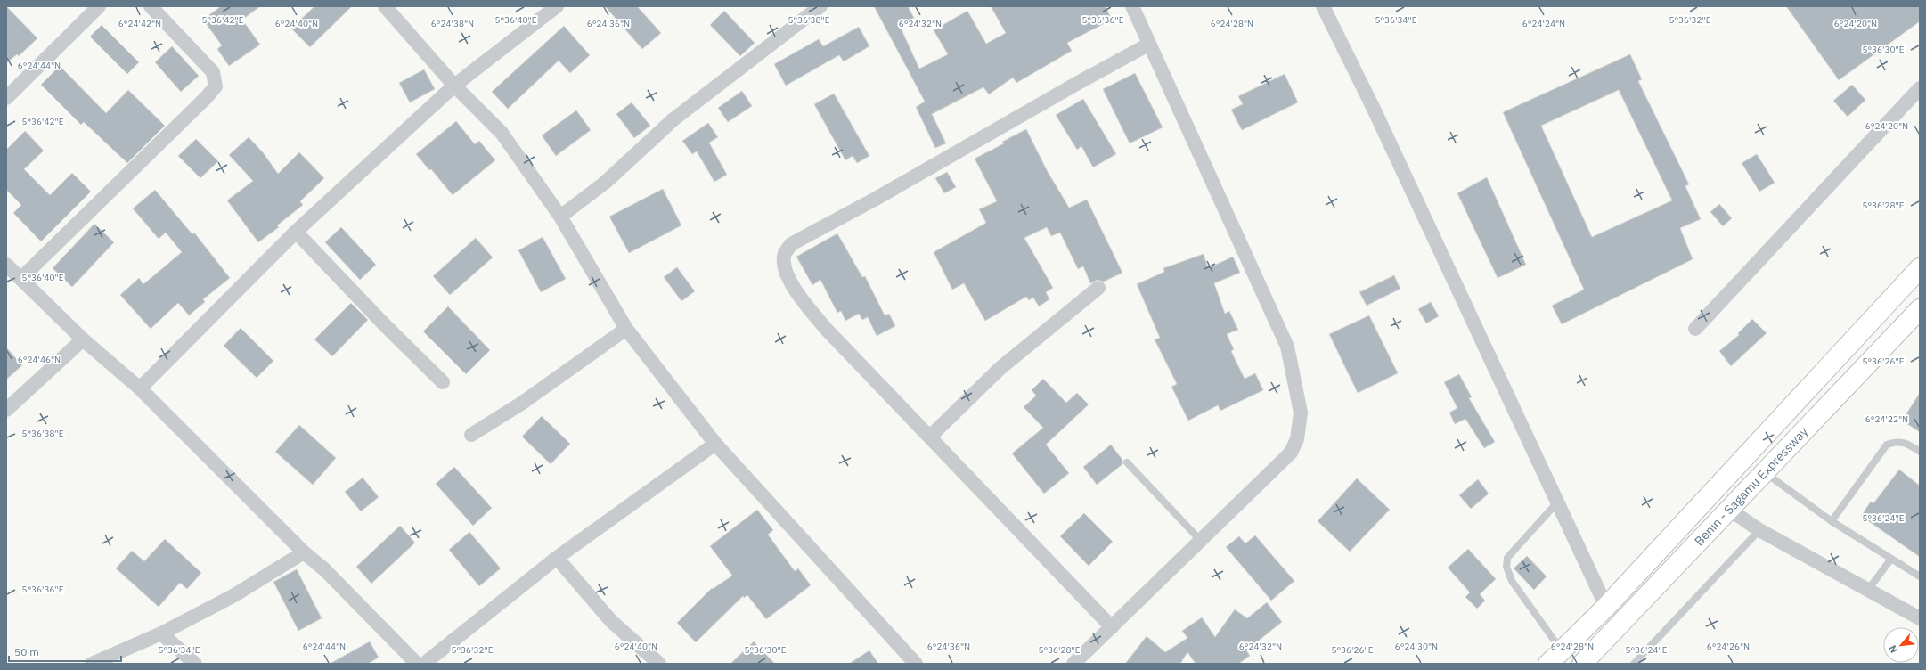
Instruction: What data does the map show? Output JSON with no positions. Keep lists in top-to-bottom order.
{
  "streets": {
    "highway": ["Benin - Sagamu Expressway"]
  },
  "scale_bar": "50 m",
  "north": "bottom left",
  "coordinates": [
    "5°36'38\"E",
    "5°36'36\"E",
    "5°36'32\"E",
    "5°36'42\"E",
    "5°36'40\"E",
    "5°36'34\"E",
    "6°24'42\"N",
    "6°24'40\"N",
    "6°24'38\"N",
    "6°24'36\"N",
    "6°24'32\"N",
    "6°24'28\"N",
    "6°24'24\"N",
    "6°24'20\"N",
    "5°36'30\"E",
    "6°24'44\"N",
    "5°36'28\"E",
    "6°24'46\"N",
    "5°36'26\"E",
    "6°24'22\"N",
    "5°36'24\"E",
    "6°24'30\"N",
    "6°24'26\"N"
  ]
}
